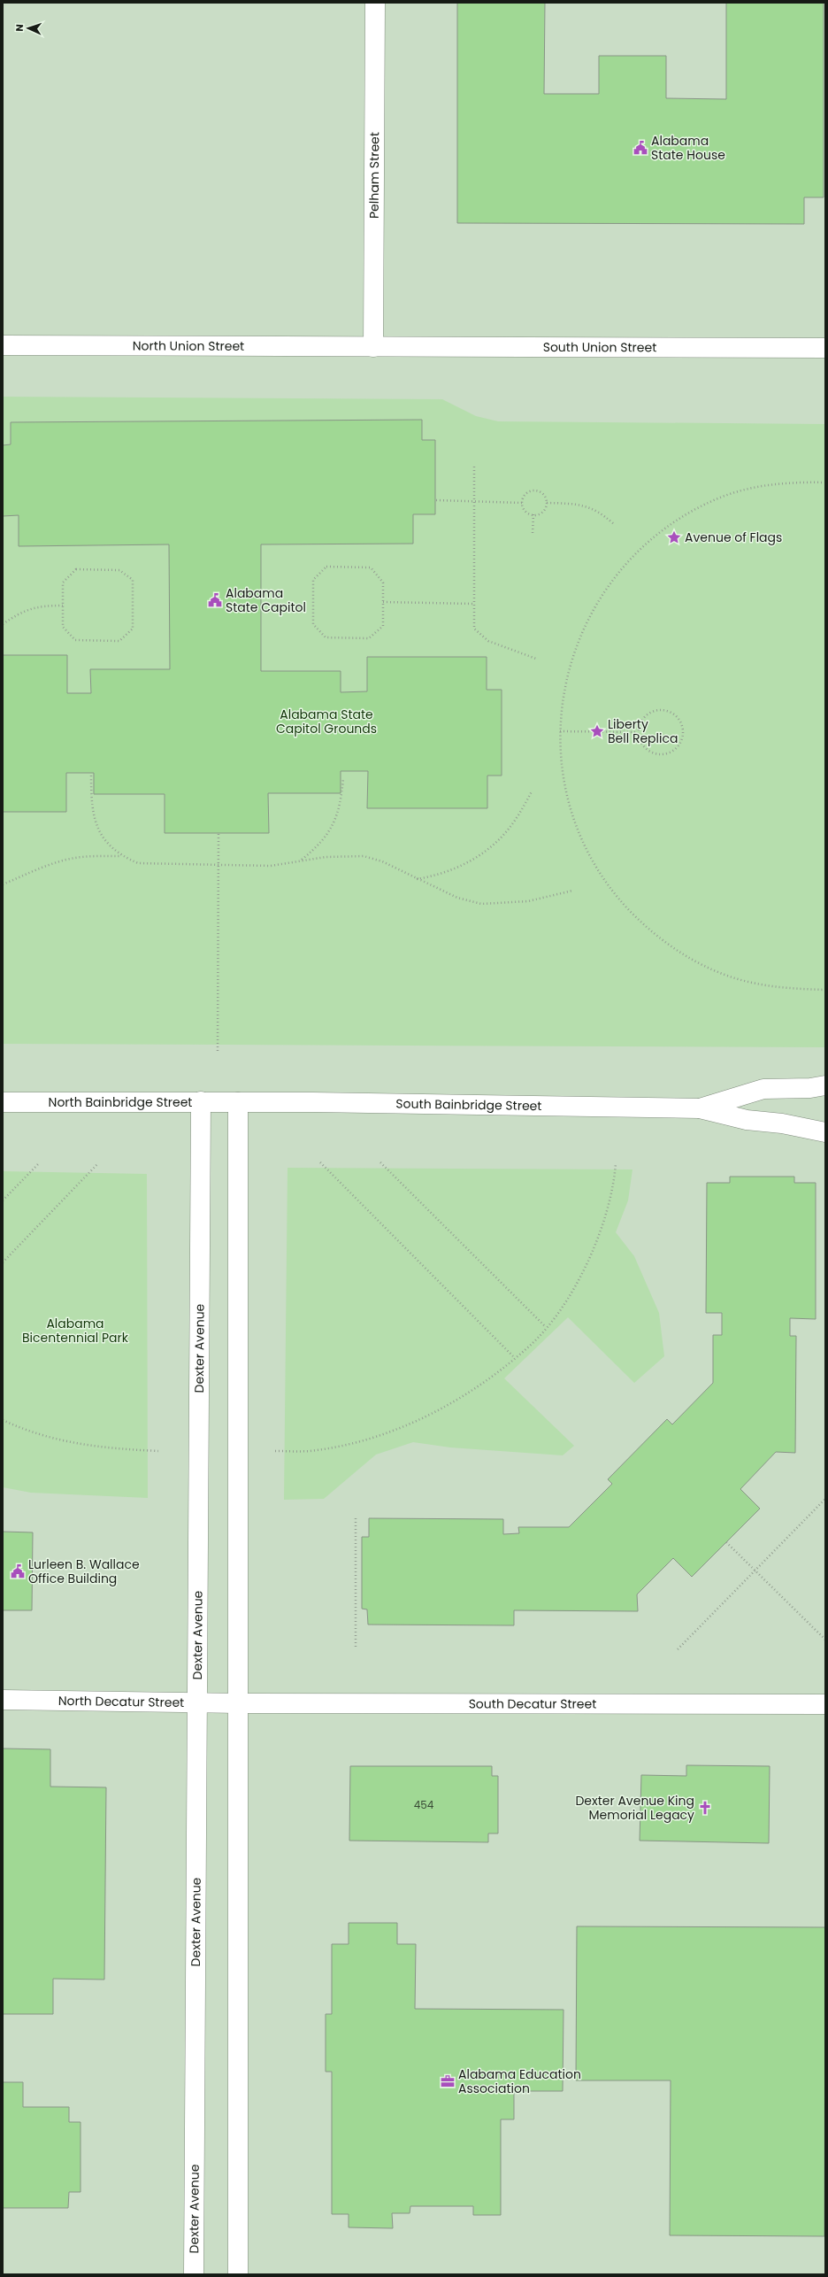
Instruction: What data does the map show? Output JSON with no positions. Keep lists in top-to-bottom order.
{
  "streets": {
    "street": [
      "Pelham Street",
      "North Union Street",
      "South Union Street",
      "North Bainbridge Street",
      "South Bainbridge Street",
      "Dexter Avenue",
      "North Decatur Street",
      "South Decatur Street"
    ]
  },
  "crossings": [
    ["Pelham Street", "North Union Street"],
    ["Pelham Street", "South Union Street"],
    ["North Union Street", "South Union Street"],
    ["North Bainbridge Street", "South Bainbridge Street"],
    ["North Bainbridge Street", "Dexter Avenue"],
    ["Dexter Avenue", "North Decatur Street"],
    ["North Decatur Street", "South Decatur Street"]
  ],
  "parks": ["Alabama State Capitol Grounds", "Alabama Bicentennial Park"],
  "places": {
    "public building": ["Alabama State House", "Alabama State Capitol", "Lurleen B. Wallace Office Building"],
    "place": ["Avenue of Flags", "Liberty Bell Replica"],
    "church": ["Dexter Avenue King Memorial Legacy"],
    "office": ["Alabama Education Association"]
  },
  "house_numbers": ["454"],
  "north": "left"
}
